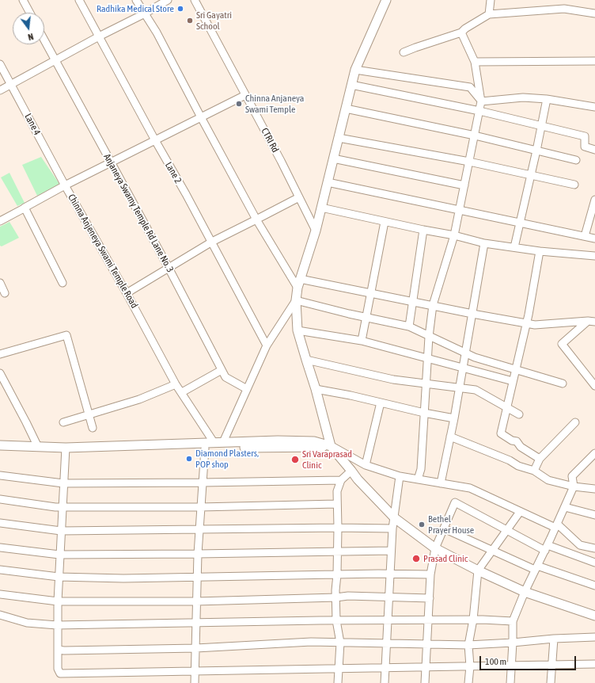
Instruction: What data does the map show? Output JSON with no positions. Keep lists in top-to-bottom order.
{
  "streets": {
    "street": [
      "Lane 4",
      "CTRI Rd",
      "Lane 2",
      "Anjaneya Swamy Temple Rd Lane No. 3",
      "Chinna Anjeneya Swami Temple Road"
    ]
  },
  "crossings": [
    ["Lane 4", "Chinna Anjeneya Swami Temple Road"],
    ["CTRI Rd", "Chinna Anjeneya Swami Temple Road"],
    ["Lane 2", "Chinna Anjeneya Swami Temple Road"],
    ["Anjaneya Swamy Temple Rd Lane No. 3", "Chinna Anjeneya Swami Temple Road"]
  ],
  "places": [
    "Radhika Medical Store",
    "Sri Gayatri School",
    "Chinna Anjaneya Swami Temple",
    "Diamond Plasters, POP shop",
    "Sri Varaprasad Clinic",
    "Bethel Prayer House",
    "Prasad Clinic"
  ],
  "scale_bar": "100 m",
  "north": "bottom"
}
